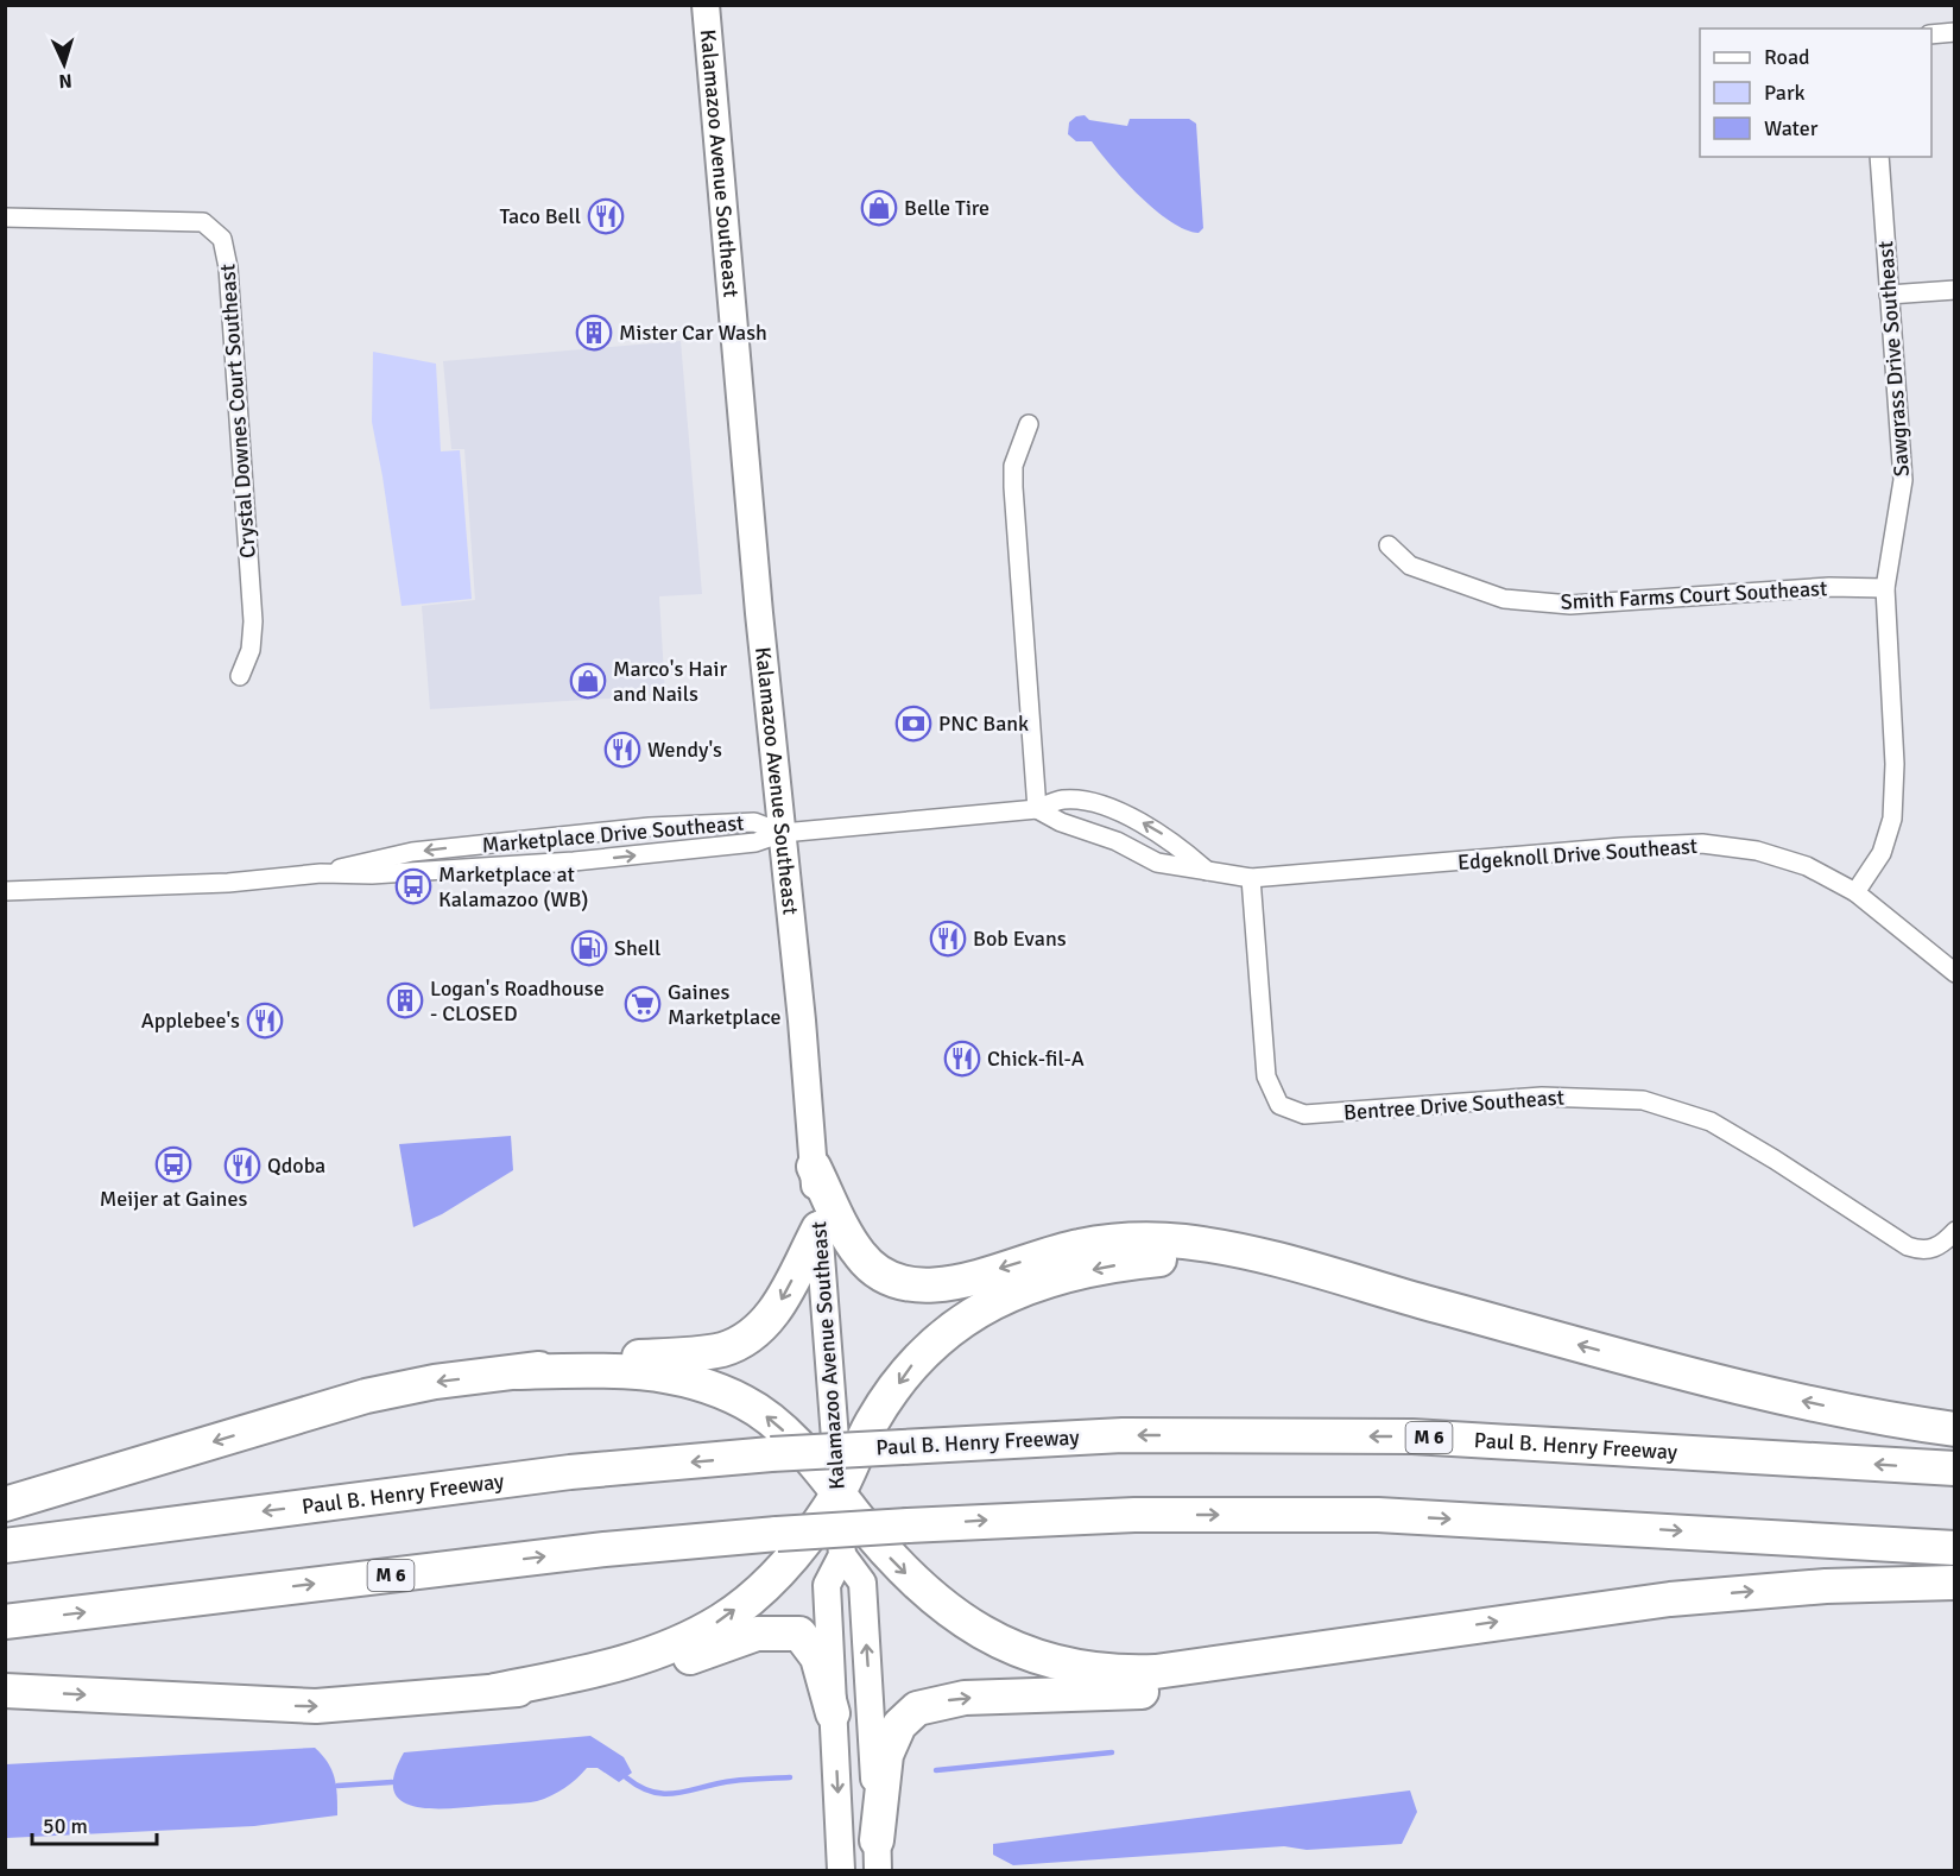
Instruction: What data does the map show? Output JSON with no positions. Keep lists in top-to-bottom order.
{
  "streets": {
    "highway": ["M 6", "Paul B. Henry Freeway"],
    "main road": ["Kalamazoo Avenue Southeast"],
    "street": [
      "Sawgrass Drive Southeast",
      "Crystal Downes Court Southeast",
      "Smith Farms Court Southeast",
      "Marketplace Drive Southeast",
      "Edgeknoll Drive Southeast",
      "Bentree Drive Southeast"
    ]
  },
  "crossings": [
    ["Kalamazoo Avenue Southeast", "Marketplace Drive Southeast"],
    ["Sawgrass Drive Southeast", "Smith Farms Court Southeast"],
    ["Sawgrass Drive Southeast", "Edgeknoll Drive Southeast"],
    ["Edgeknoll Drive Southeast", "Bentree Drive Southeast"]
  ],
  "places": {
    "shop": ["Belle Tire", "Marco's Hair and Nails"],
    "restaurant": [
      "Taco Bell",
      "Wendy's",
      "Bob Evans",
      "Applebee's",
      "Chick-fil-A",
      "Qdoba"
    ],
    "building": ["Mister Car Wash", "Logan's Roadhouse - CLOSED"],
    "bank": ["PNC Bank"],
    "bus stop": ["Marketplace at Kalamazoo (WB)", "Meijer at Gaines"],
    "fuel station": ["Shell"],
    "supermarket": ["Gaines Marketplace"]
  },
  "legend": ["Road", "Park", "Water"],
  "scale_bar": "50 m",
  "north": "bottom"
}
